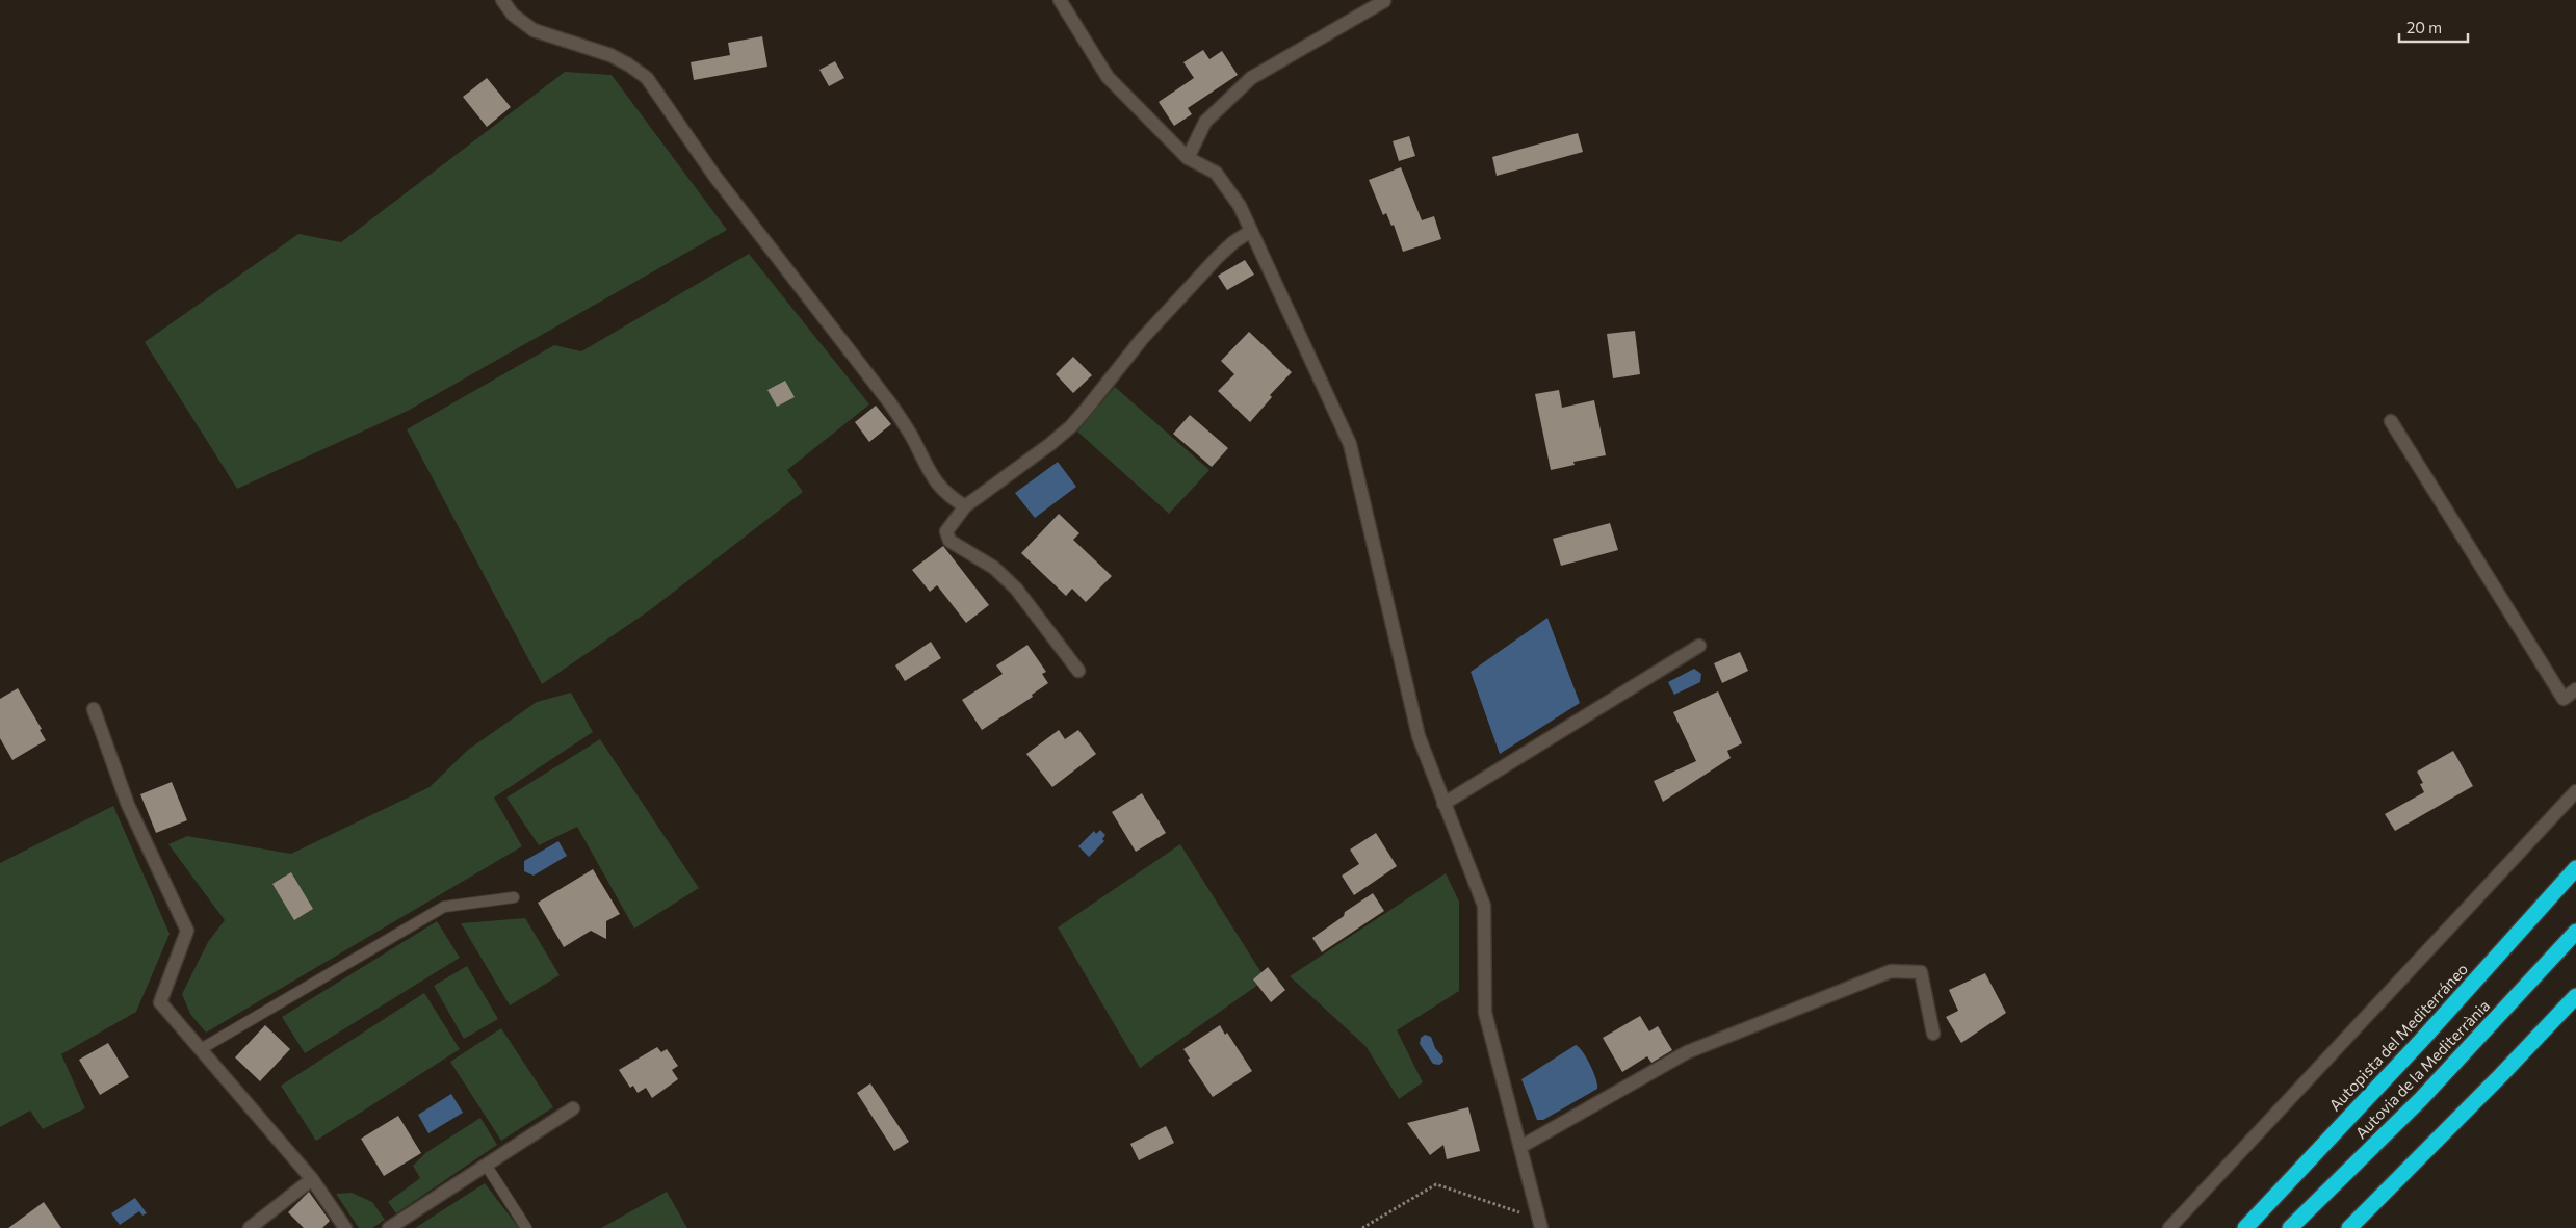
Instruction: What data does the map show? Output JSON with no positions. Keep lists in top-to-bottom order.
{
  "streets": {
    "highway": ["Autopista del Mediterráneo", "Autovia de la Mediterrània"]
  },
  "scale_bar": "20 m"
}
